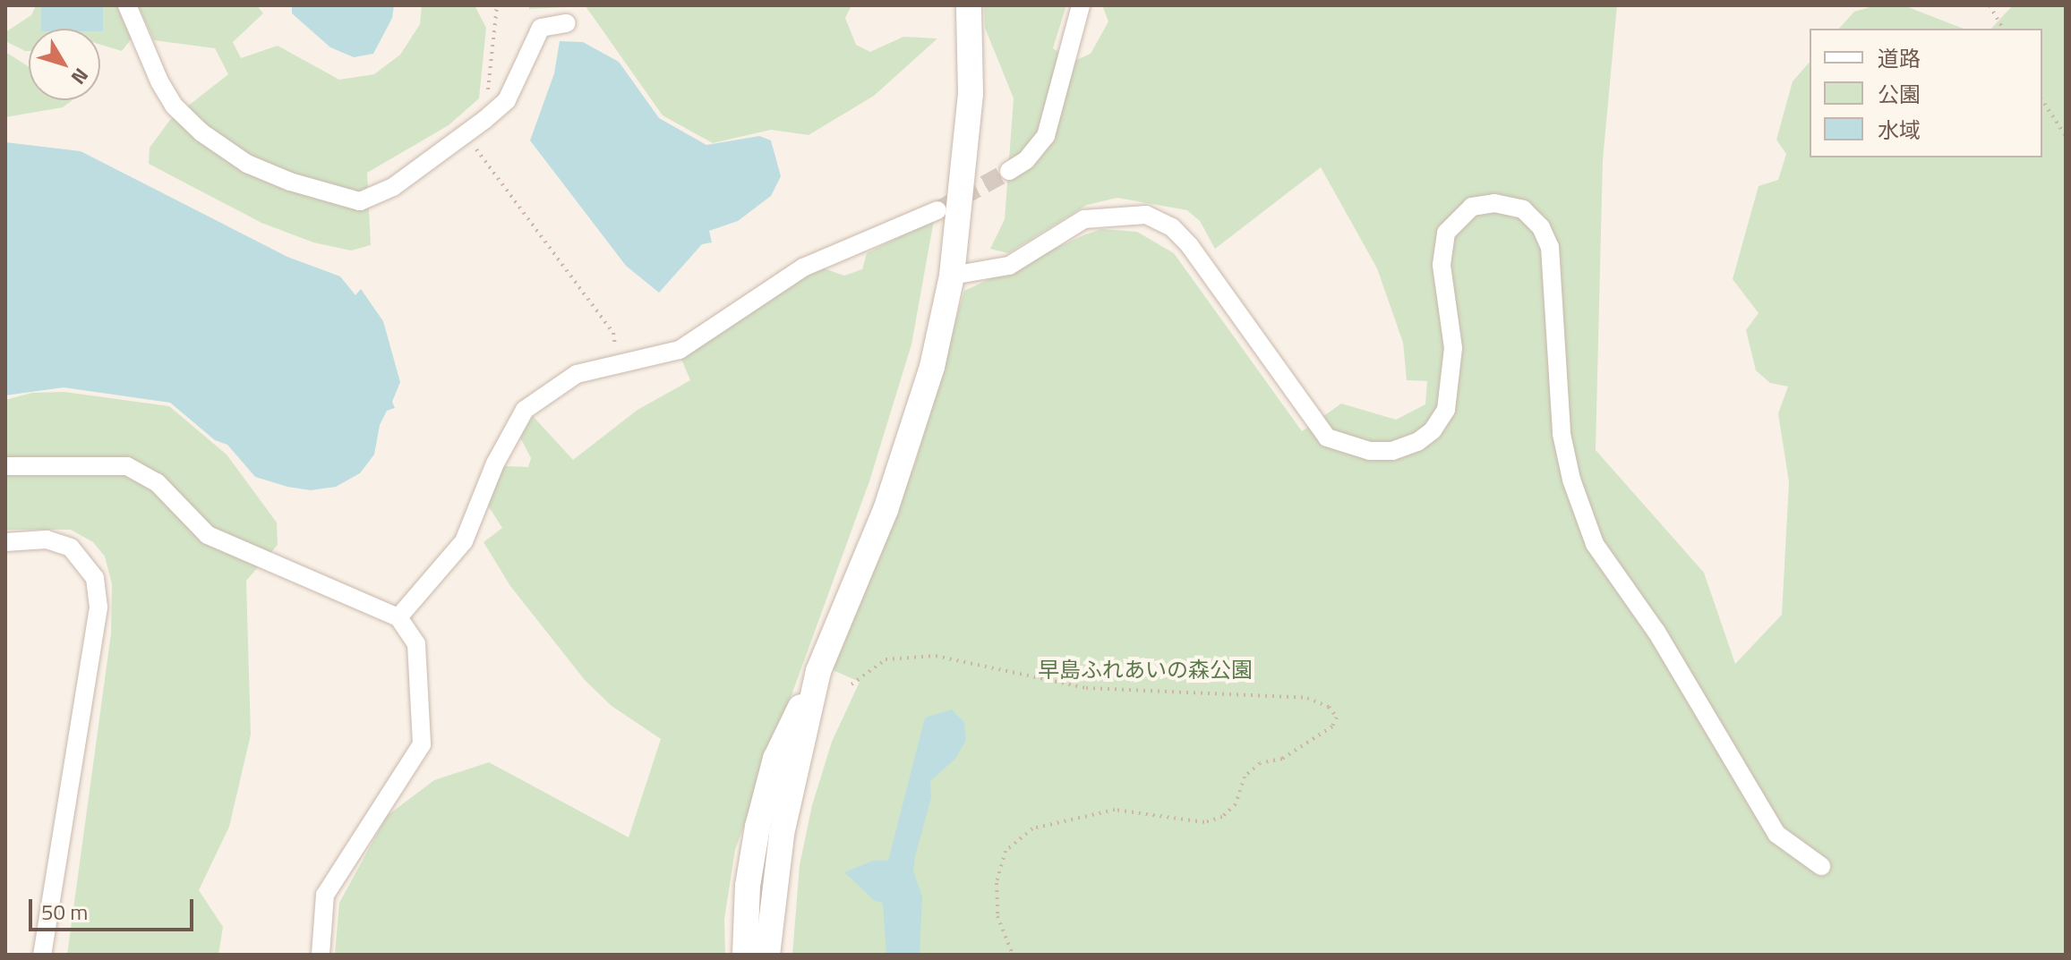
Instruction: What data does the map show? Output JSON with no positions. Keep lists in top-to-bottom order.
{
  "parks": ["早島ふれあいの森公園"],
  "legend": ["道路", "公園", "水域"],
  "scale_bar": "50 m",
  "north": "bottom right"
}
